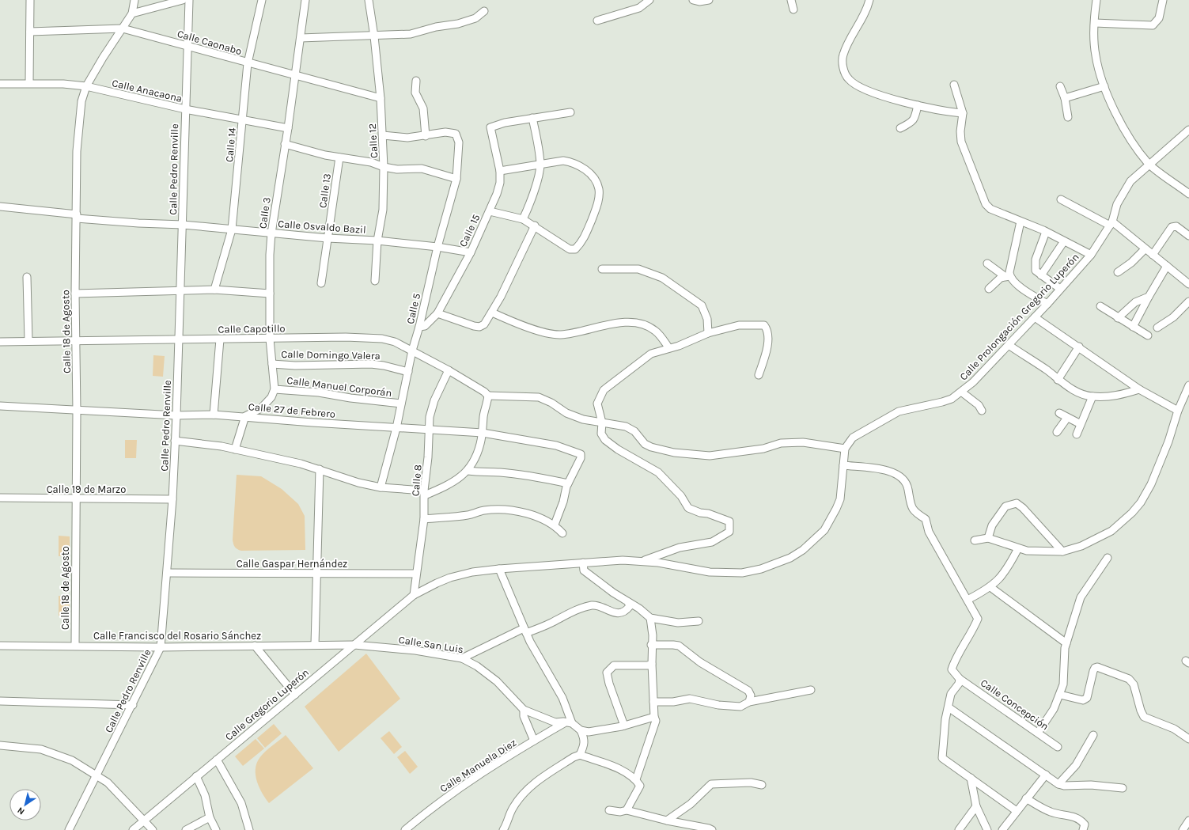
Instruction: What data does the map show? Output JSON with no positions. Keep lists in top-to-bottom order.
{
  "streets": {
    "street": [
      "Calle Caonabo",
      "Calle Anacaona",
      "Calle 12",
      "Calle 14",
      "Calle Pedro Renville",
      "Calle 13",
      "Calle 3",
      "Calle Osvaldo Bazil",
      "Calle 15",
      "Calle 5",
      "Calle Prolongación Gregorio Luperón",
      "Calle Capotillo",
      "Calle 18 de Agosto",
      "Calle Domingo Valera",
      "Calle Manuel Corporán",
      "Calle 27 de Febrero",
      "Calle 8",
      "Calle 19 de Marzo",
      "Calle Gaspar Hernández",
      "Calle Francisco del Rosario Sánchez",
      "Calle San Luis",
      "Calle Gregorio Luperón",
      "Calle Concepción",
      "Calle Manuela Diez"
    ]
  },
  "crossings": [
    ["Calle Caonabo", "Calle 12"],
    ["Calle Caonabo", "Calle 14"],
    ["Calle Caonabo", "Calle Pedro Renville"],
    ["Calle Caonabo", "Calle 3"],
    ["Calle Caonabo", "Calle 18 de Agosto"],
    ["Calle Anacaona", "Calle 14"],
    ["Calle Anacaona", "Calle Pedro Renville"],
    ["Calle Anacaona", "Calle 3"],
    ["Calle Anacaona", "Calle 18 de Agosto"],
    ["Calle 12", "Calle Osvaldo Bazil"],
    ["Calle 14", "Calle Osvaldo Bazil"],
    ["Calle Pedro Renville", "Calle Osvaldo Bazil"],
    ["Calle Pedro Renville", "Calle Capotillo"],
    ["Calle Pedro Renville", "Calle 27 de Febrero"],
    ["Calle Pedro Renville", "Calle 19 de Marzo"],
    ["Calle Pedro Renville", "Calle Gaspar Hernández"],
    ["Calle Pedro Renville", "Calle Francisco del Rosario Sánchez"],
    ["Calle 13", "Calle Osvaldo Bazil"],
    ["Calle 3", "Calle Osvaldo Bazil"],
    ["Calle 3", "Calle Capotillo"],
    ["Calle 3", "Calle Domingo Valera"],
    ["Calle 3", "Calle Manuel Corporán"],
    ["Calle Osvaldo Bazil", "Calle 15"],
    ["Calle Osvaldo Bazil", "Calle 5"],
    ["Calle Osvaldo Bazil", "Calle 18 de Agosto"],
    ["Calle 15", "Calle 5"],
    ["Calle 5", "Calle Capotillo"],
    ["Calle 5", "Calle Domingo Valera"],
    ["Calle 5", "Calle Manuel Corporán"],
    ["Calle 5", "Calle 27 de Febrero"],
    ["Calle Capotillo", "Calle 18 de Agosto"],
    ["Calle Capotillo", "Calle 8"],
    ["Calle 18 de Agosto", "Calle 27 de Febrero"],
    ["Calle 18 de Agosto", "Calle 19 de Marzo"],
    ["Calle 18 de Agosto", "Calle Francisco del Rosario Sánchez"],
    ["Calle 27 de Febrero", "Calle 8"],
    ["Calle 8", "Calle Gaspar Hernández"],
    ["Calle 8", "Calle Gregorio Luperón"],
    ["Calle Francisco del Rosario Sánchez", "Calle San Luis"],
    ["Calle Francisco del Rosario Sánchez", "Calle Gregorio Luperón"],
    ["Calle San Luis", "Calle Gregorio Luperón"]
  ],
  "north": "bottom left"
}
